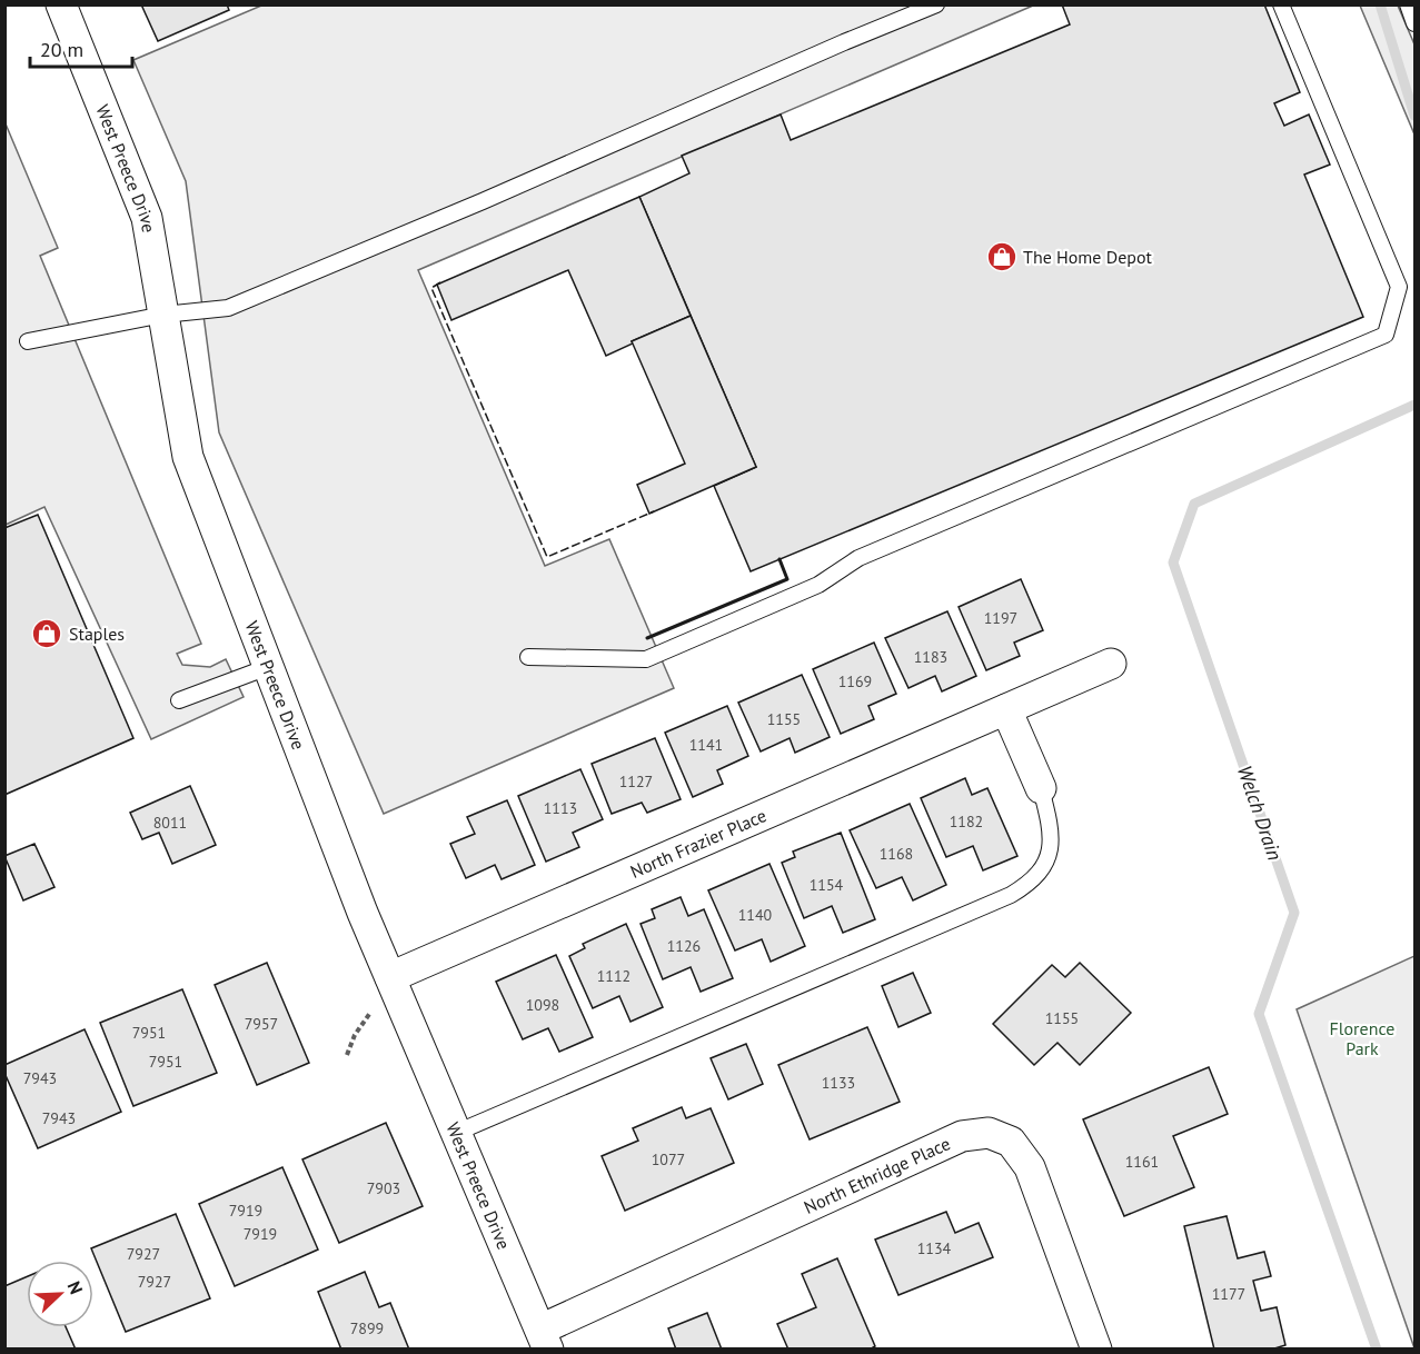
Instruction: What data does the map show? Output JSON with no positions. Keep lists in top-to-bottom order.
{
  "streets": {
    "street": ["West Preece Drive", "North Frazier Place", "North Ethridge Place"]
  },
  "crossings": [
    ["West Preece Drive", "North Frazier Place"],
    ["West Preece Drive", "North Ethridge Place"]
  ],
  "water": ["Welch Drain"],
  "parks": ["Florence Park"],
  "places": {
    "shop": ["The Home Depot", "Staples"]
  },
  "house_numbers": [
    "1197",
    "1183",
    "1169",
    "1155",
    "1141",
    "1127",
    "1113",
    "1182",
    "8011",
    "1168",
    "1154",
    "1140",
    "1126",
    "1112",
    "1098",
    "1155",
    "7957",
    "7951",
    "7951",
    "7943",
    "1133",
    "7943",
    "1077",
    "1161",
    "7903",
    "7919",
    "7919",
    "1134",
    "7927",
    "7927",
    "1177",
    "7899"
  ],
  "scale_bar": "20 m",
  "north": "top right"
}
